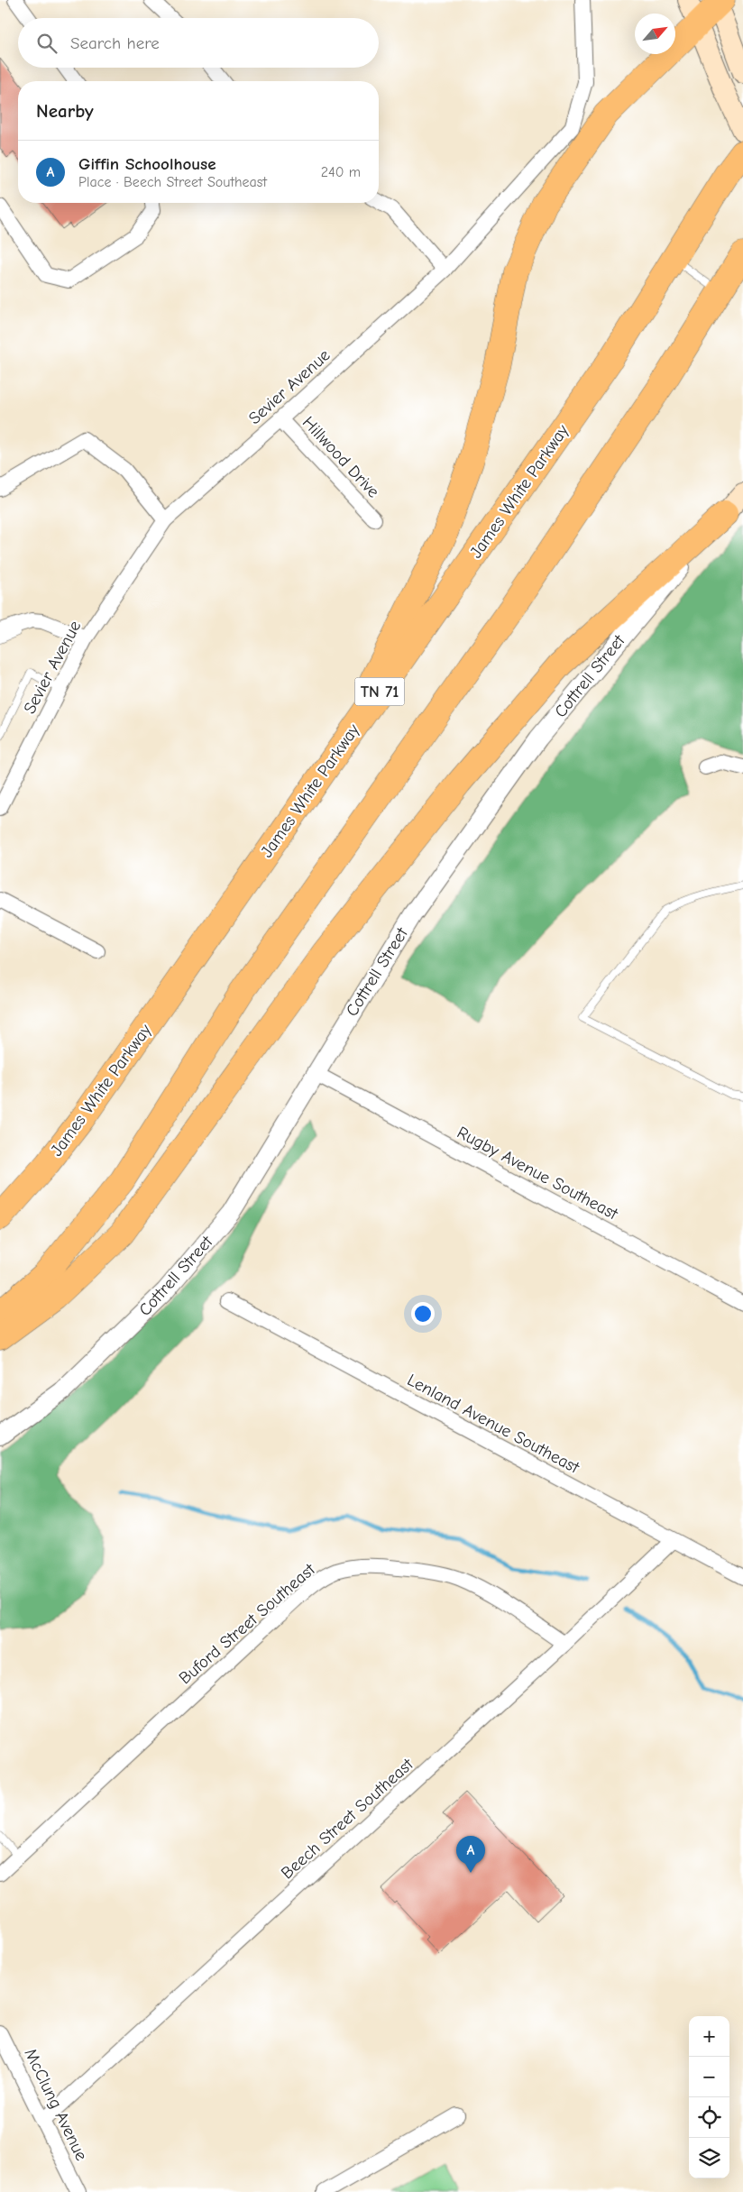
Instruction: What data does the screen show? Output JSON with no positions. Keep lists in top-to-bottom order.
{
  "streets": {
    "highway": ["James White Parkway", "TN 71"],
    "main road": ["Cottrell Street"],
    "street": [
      "Sevier Avenue",
      "Hillwood Drive",
      "Rugby Avenue Southeast",
      "Lenland Avenue Southeast",
      "Buford Street Southeast",
      "Beech Street Southeast",
      "McClung Avenue"
    ]
  },
  "crossings": [
    ["Sevier Avenue", "Hillwood Drive"],
    ["Cottrell Street", "Rugby Avenue Southeast"],
    ["Lenland Avenue Southeast", "Beech Street Southeast"],
    ["Buford Street Southeast", "Beech Street Southeast"],
    ["Beech Street Southeast", "McClung Avenue"]
  ],
  "north": "top right",
  "page": {
    "search": "Search here",
    "heading": "Nearby",
    "list": [
      {
        "mark": "A",
        "name": "Giffin Schoolhouse",
        "note": "Place · Beech Street Southeast",
        "value": "240 m"
      }
    ],
    "pins": "A",
    "map_buttons": ["+", "−"]
  }
}
